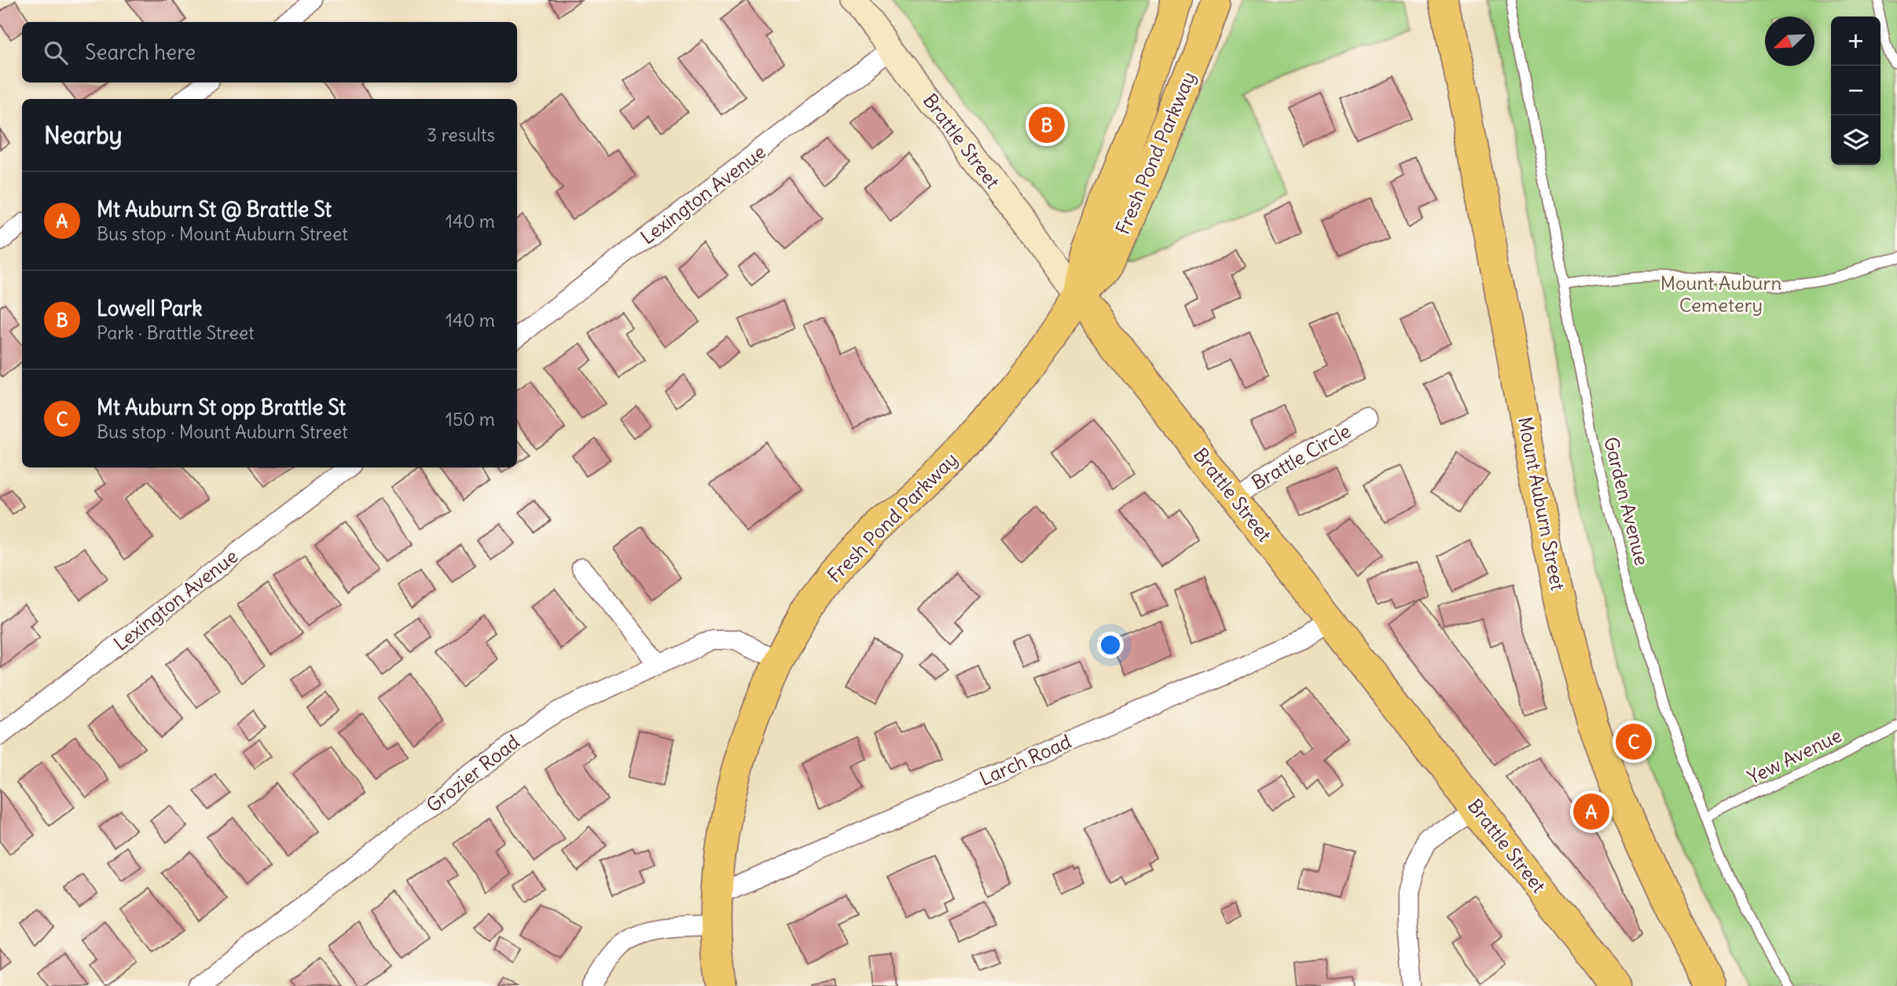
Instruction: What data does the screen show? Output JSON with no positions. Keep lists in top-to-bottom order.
{
  "streets": {
    "main road": ["Brattle Street", "Fresh Pond Parkway", "Mount Auburn Street"],
    "street": [
      "Lexington Avenue",
      "Brattle Circle",
      "Larch Road",
      "Grozier Road"
    ],
    "lane": ["Garden Avenue", "Yew Avenue"]
  },
  "crossings": [
    ["Brattle Street", "Fresh Pond Parkway"],
    ["Brattle Street", "Lexington Avenue"],
    ["Brattle Street", "Brattle Circle"],
    ["Brattle Street", "Larch Road"],
    ["Fresh Pond Parkway", "Larch Road"],
    ["Fresh Pond Parkway", "Grozier Road"],
    ["Garden Avenue", "Yew Avenue"]
  ],
  "parks": ["Mount Auburn Cemetery"],
  "north": "bottom left",
  "page": {
    "map_buttons": ["+", "−"],
    "search": "Search here",
    "heading": ["Nearby", "3 results"],
    "pins": ["B", "C", "A"],
    "list": [
      {
        "mark": "A",
        "name": "Mt Auburn St @ Brattle St",
        "note": "Bus stop · Mount Auburn Street",
        "value": "140 m"
      },
      {
        "mark": "B",
        "name": "Lowell Park",
        "note": "Park · Brattle Street",
        "value": "140 m"
      },
      {
        "mark": "C",
        "name": "Mt Auburn St opp Brattle St",
        "note": "Bus stop · Mount Auburn Street",
        "value": "150 m"
      }
    ]
  }
}
